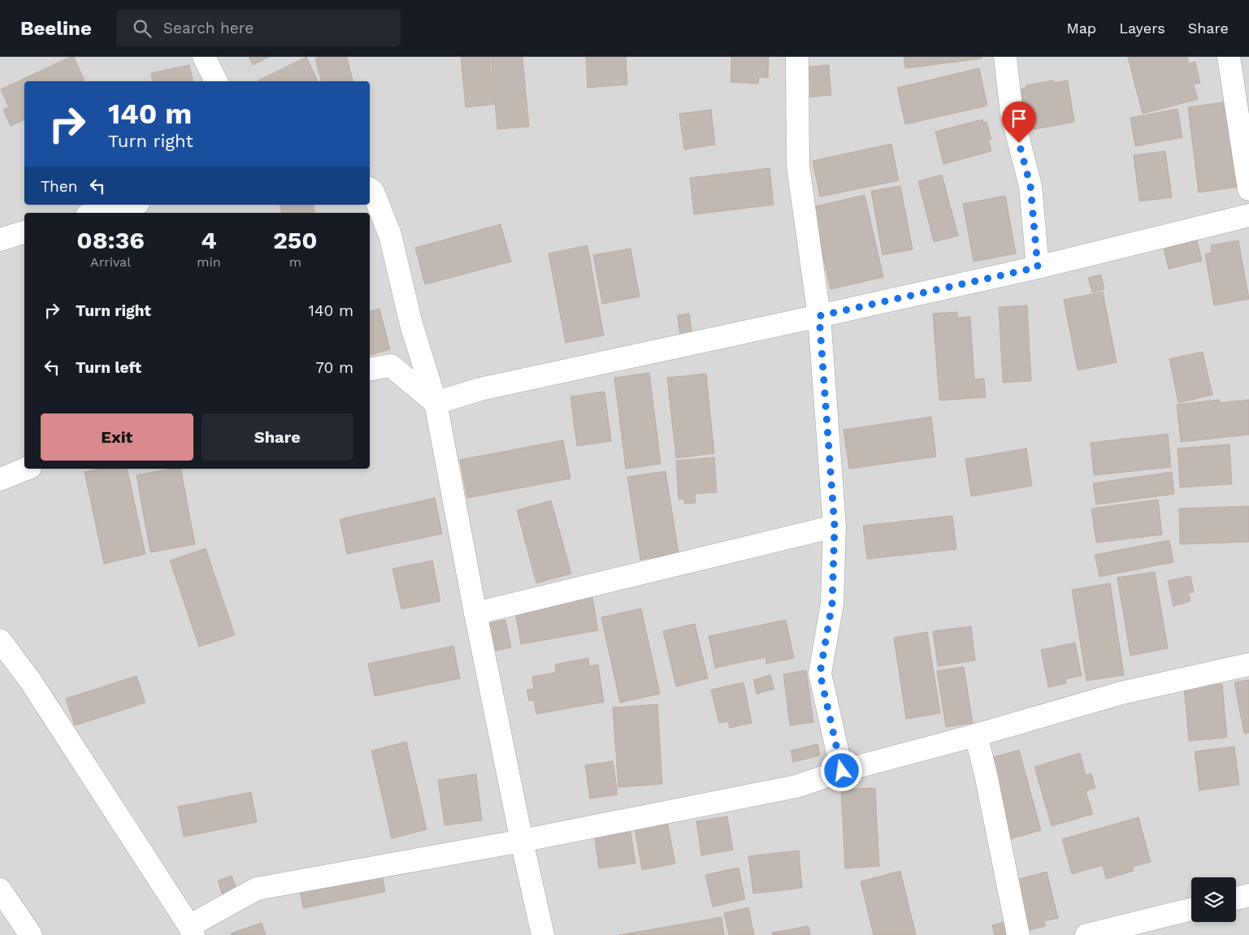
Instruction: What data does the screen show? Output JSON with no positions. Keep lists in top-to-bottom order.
{
  "page": {
    "header": "Beeline",
    "search": "Search here",
    "nav": ["Map", "Layers", "Share"],
    "turn": ["140 m", "Turn right"],
    "then": "Then",
    "eta": [
      "08:36",
      "Arrival",
      "4",
      "min",
      "250",
      "m"
    ],
    "list": [
      {
        "name": "Turn right",
        "value": "140 m"
      },
      {
        "name": "Turn left",
        "value": "70 m"
      }
    ],
    "buttons": ["Exit", "Share"]
  }
}
